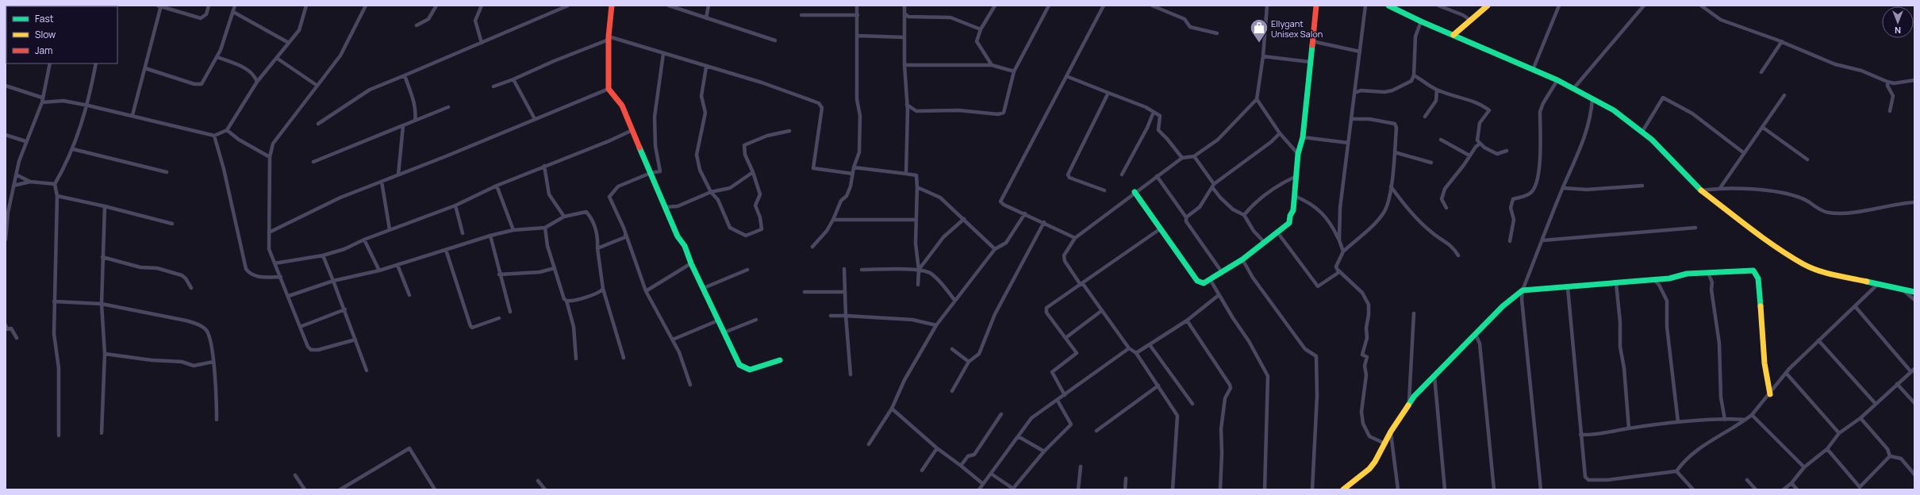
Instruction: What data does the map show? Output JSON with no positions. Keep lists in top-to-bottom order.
{
  "places": {
    "shop": ["Ellygant Unisex Salon"]
  },
  "legend": ["Fast", "Slow", "Jam"],
  "north": "bottom"
}
